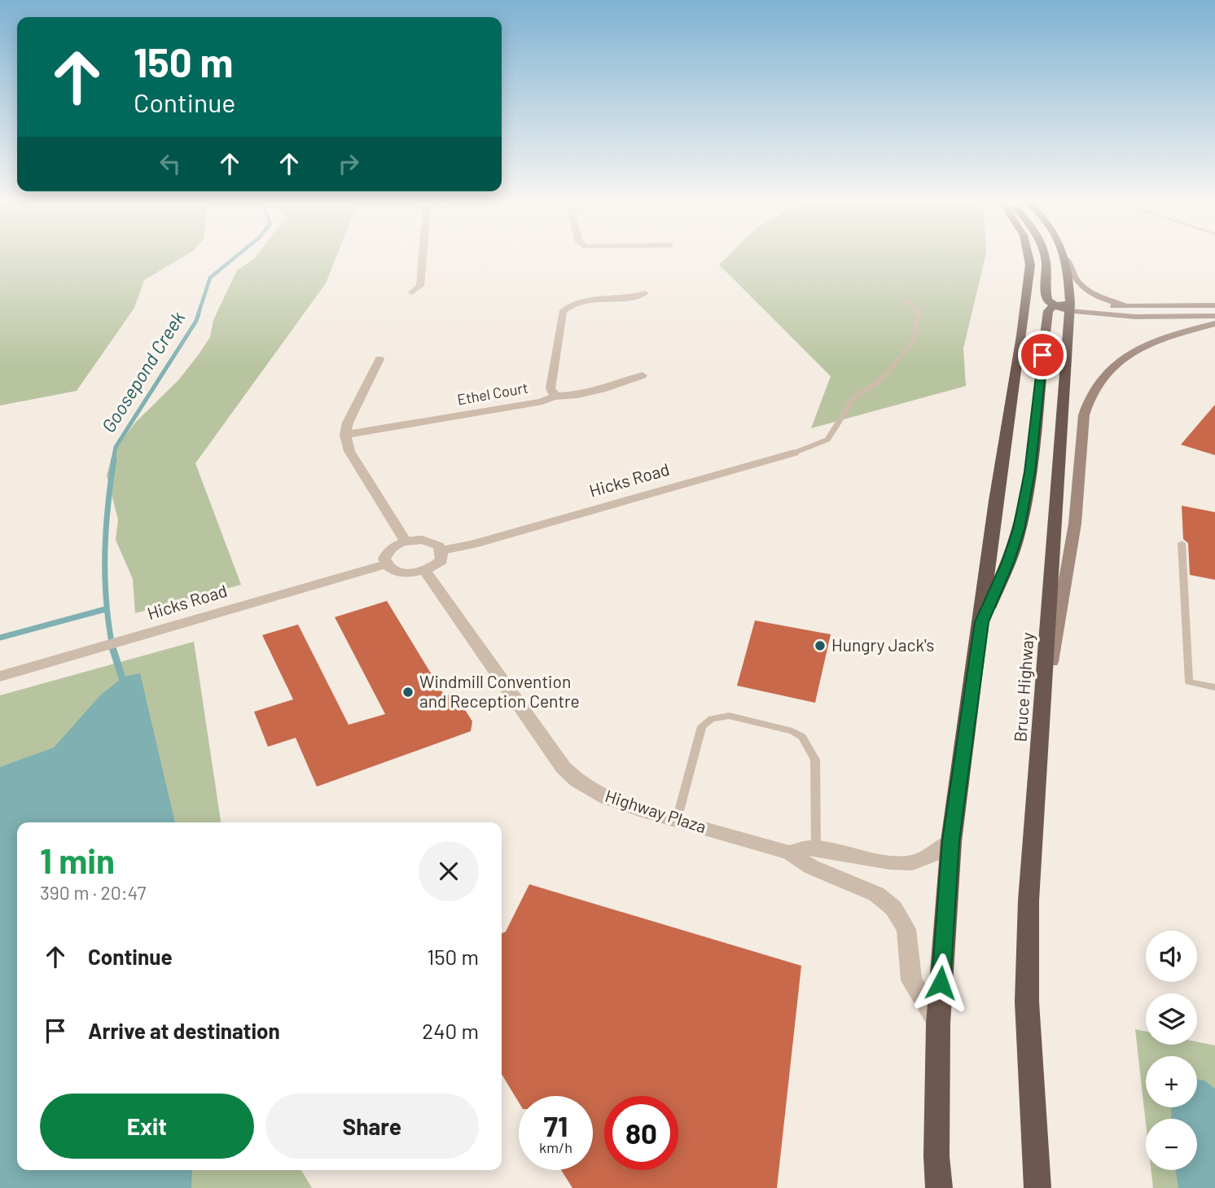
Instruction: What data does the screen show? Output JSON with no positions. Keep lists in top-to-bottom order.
{
  "streets": {
    "highway": ["Bruce Highway"],
    "street": ["Ethel Court", "Hicks Road", "Highway Plaza"]
  },
  "water": ["Goosepond Creek"],
  "places": ["Hungry Jack's", "Windmill Convention and Reception Centre"],
  "page": {
    "turn": ["150 m", "Continue"],
    "heading": ["1 min", "390 m · 20:47"],
    "list": [
      {
        "name": "Continue",
        "value": "150 m"
      },
      {
        "name": "Arrive at destination",
        "value": "240 m"
      }
    ],
    "map_buttons": ["+", "−"],
    "buttons": ["Exit", "Share"],
    "speed": "71 km/h",
    "limit": "80"
  }
}
